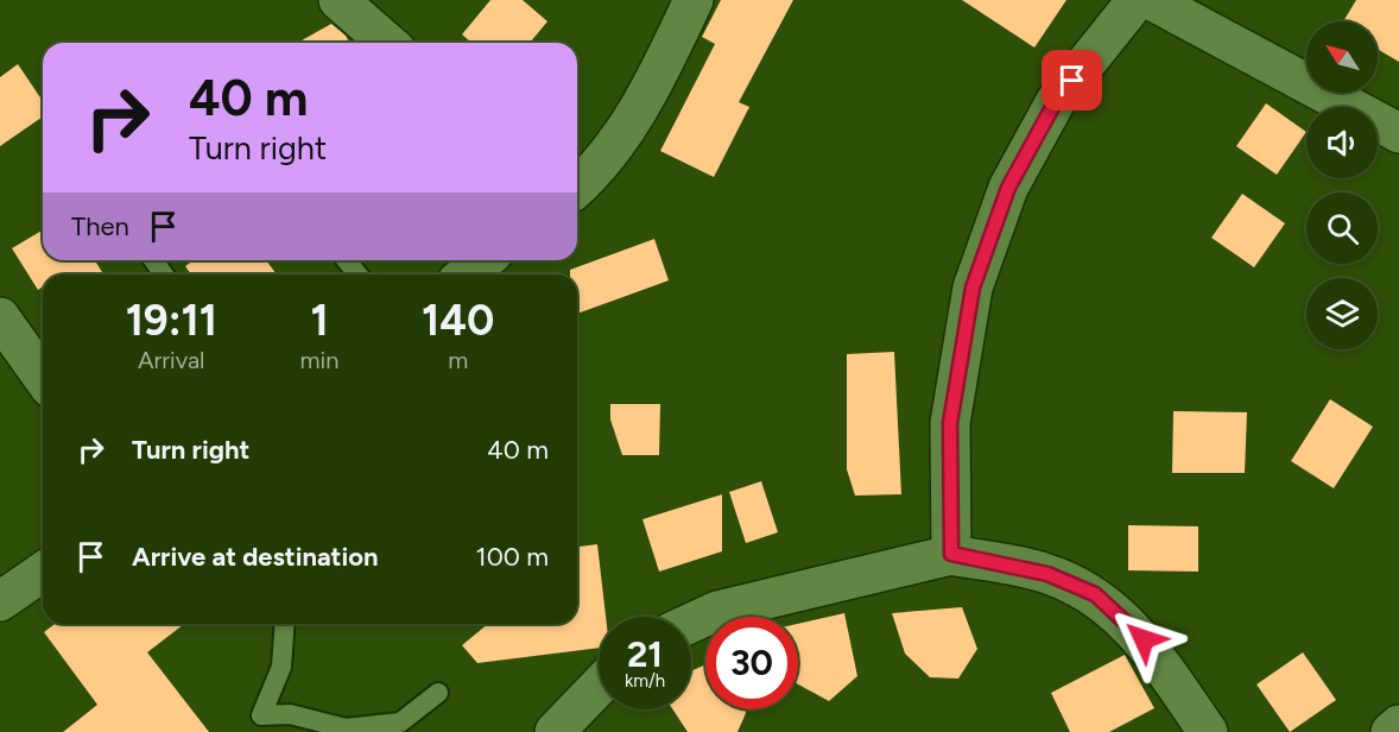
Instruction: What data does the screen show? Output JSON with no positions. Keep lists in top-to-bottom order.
{
  "north": "top left",
  "page": {
    "turn": ["40 m", "Turn right"],
    "then": "Then",
    "eta": [
      "19:11",
      "Arrival",
      "1",
      "min",
      "140",
      "m"
    ],
    "list": [
      {
        "name": "Turn right",
        "value": "40 m"
      },
      {
        "name": "Arrive at destination",
        "value": "100 m"
      }
    ],
    "speed": "21 km/h",
    "limit": "30"
  }
}
